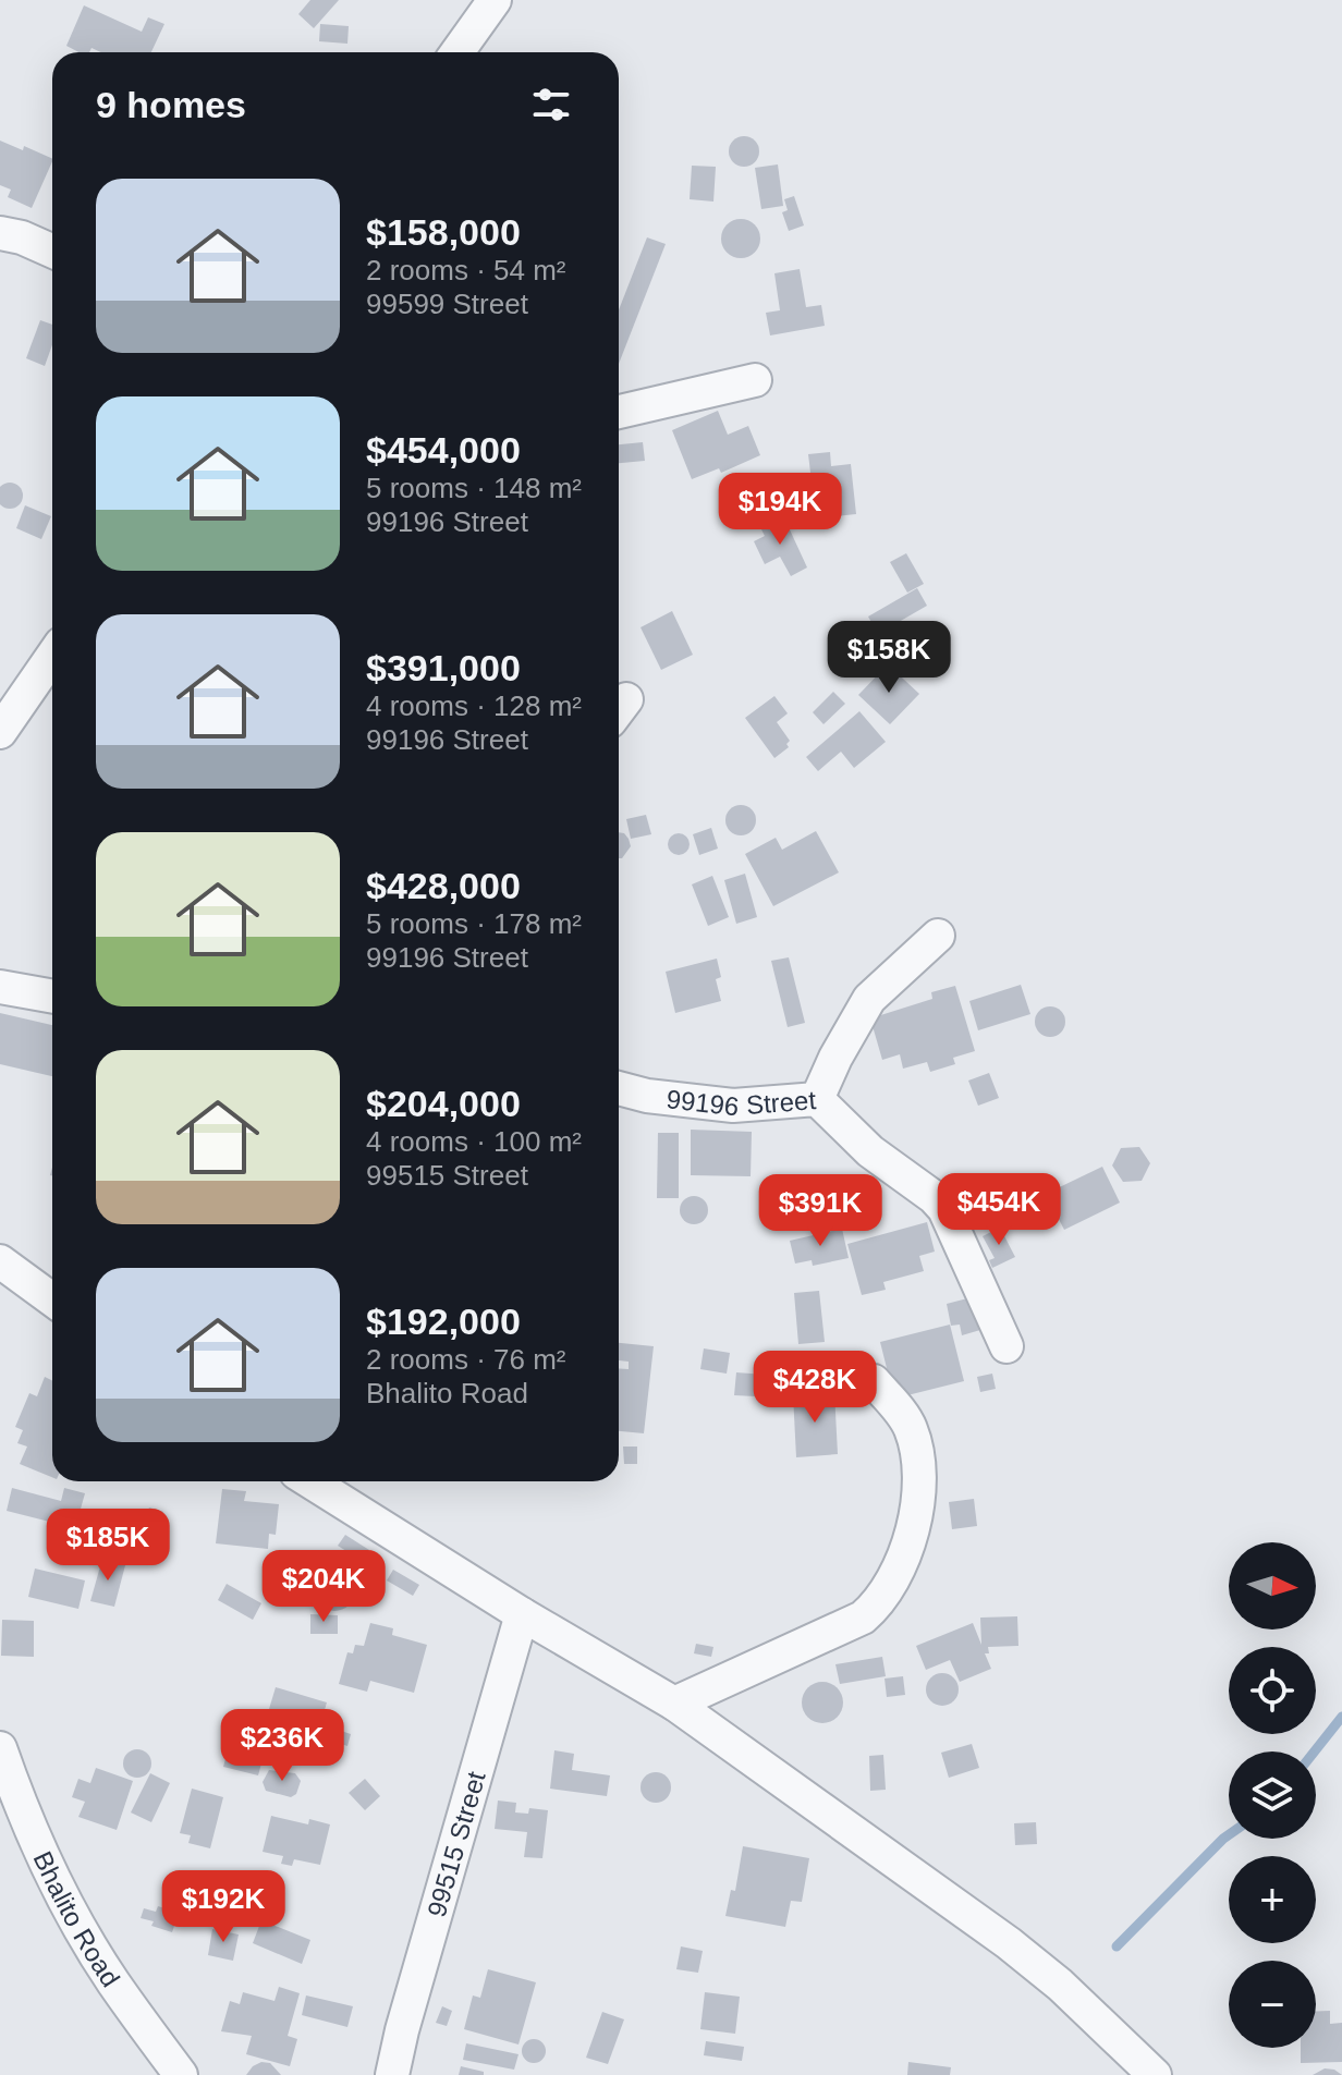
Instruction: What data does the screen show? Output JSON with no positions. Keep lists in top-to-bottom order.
{
  "streets": {
    "street": ["99196 Street", "99515 Street", "Bhalito Road"]
  },
  "north": "right",
  "page": {
    "heading": "9 homes",
    "list": [
      {
        "name": "$158,000",
        "note": "2 rooms · 54 m² · 99599 Street"
      },
      {
        "name": "$454,000",
        "note": "5 rooms · 148 m² · 99196 Street"
      },
      {
        "name": "$391,000",
        "note": "4 rooms · 128 m² · 99196 Street"
      },
      {
        "name": "$428,000",
        "note": "5 rooms · 178 m² · 99196 Street"
      },
      {
        "name": "$204,000",
        "note": "4 rooms · 100 m² · 99515 Street"
      },
      {
        "name": "$192,000",
        "note": "2 rooms · 76 m² · Bhalito Road"
      }
    ],
    "price": [
      "$194K",
      "$158K",
      "$454K",
      "$391K",
      "$428K",
      "$185K",
      "$204K",
      "$236K",
      "$192K"
    ],
    "map_buttons": ["+", "−"]
  }
}
